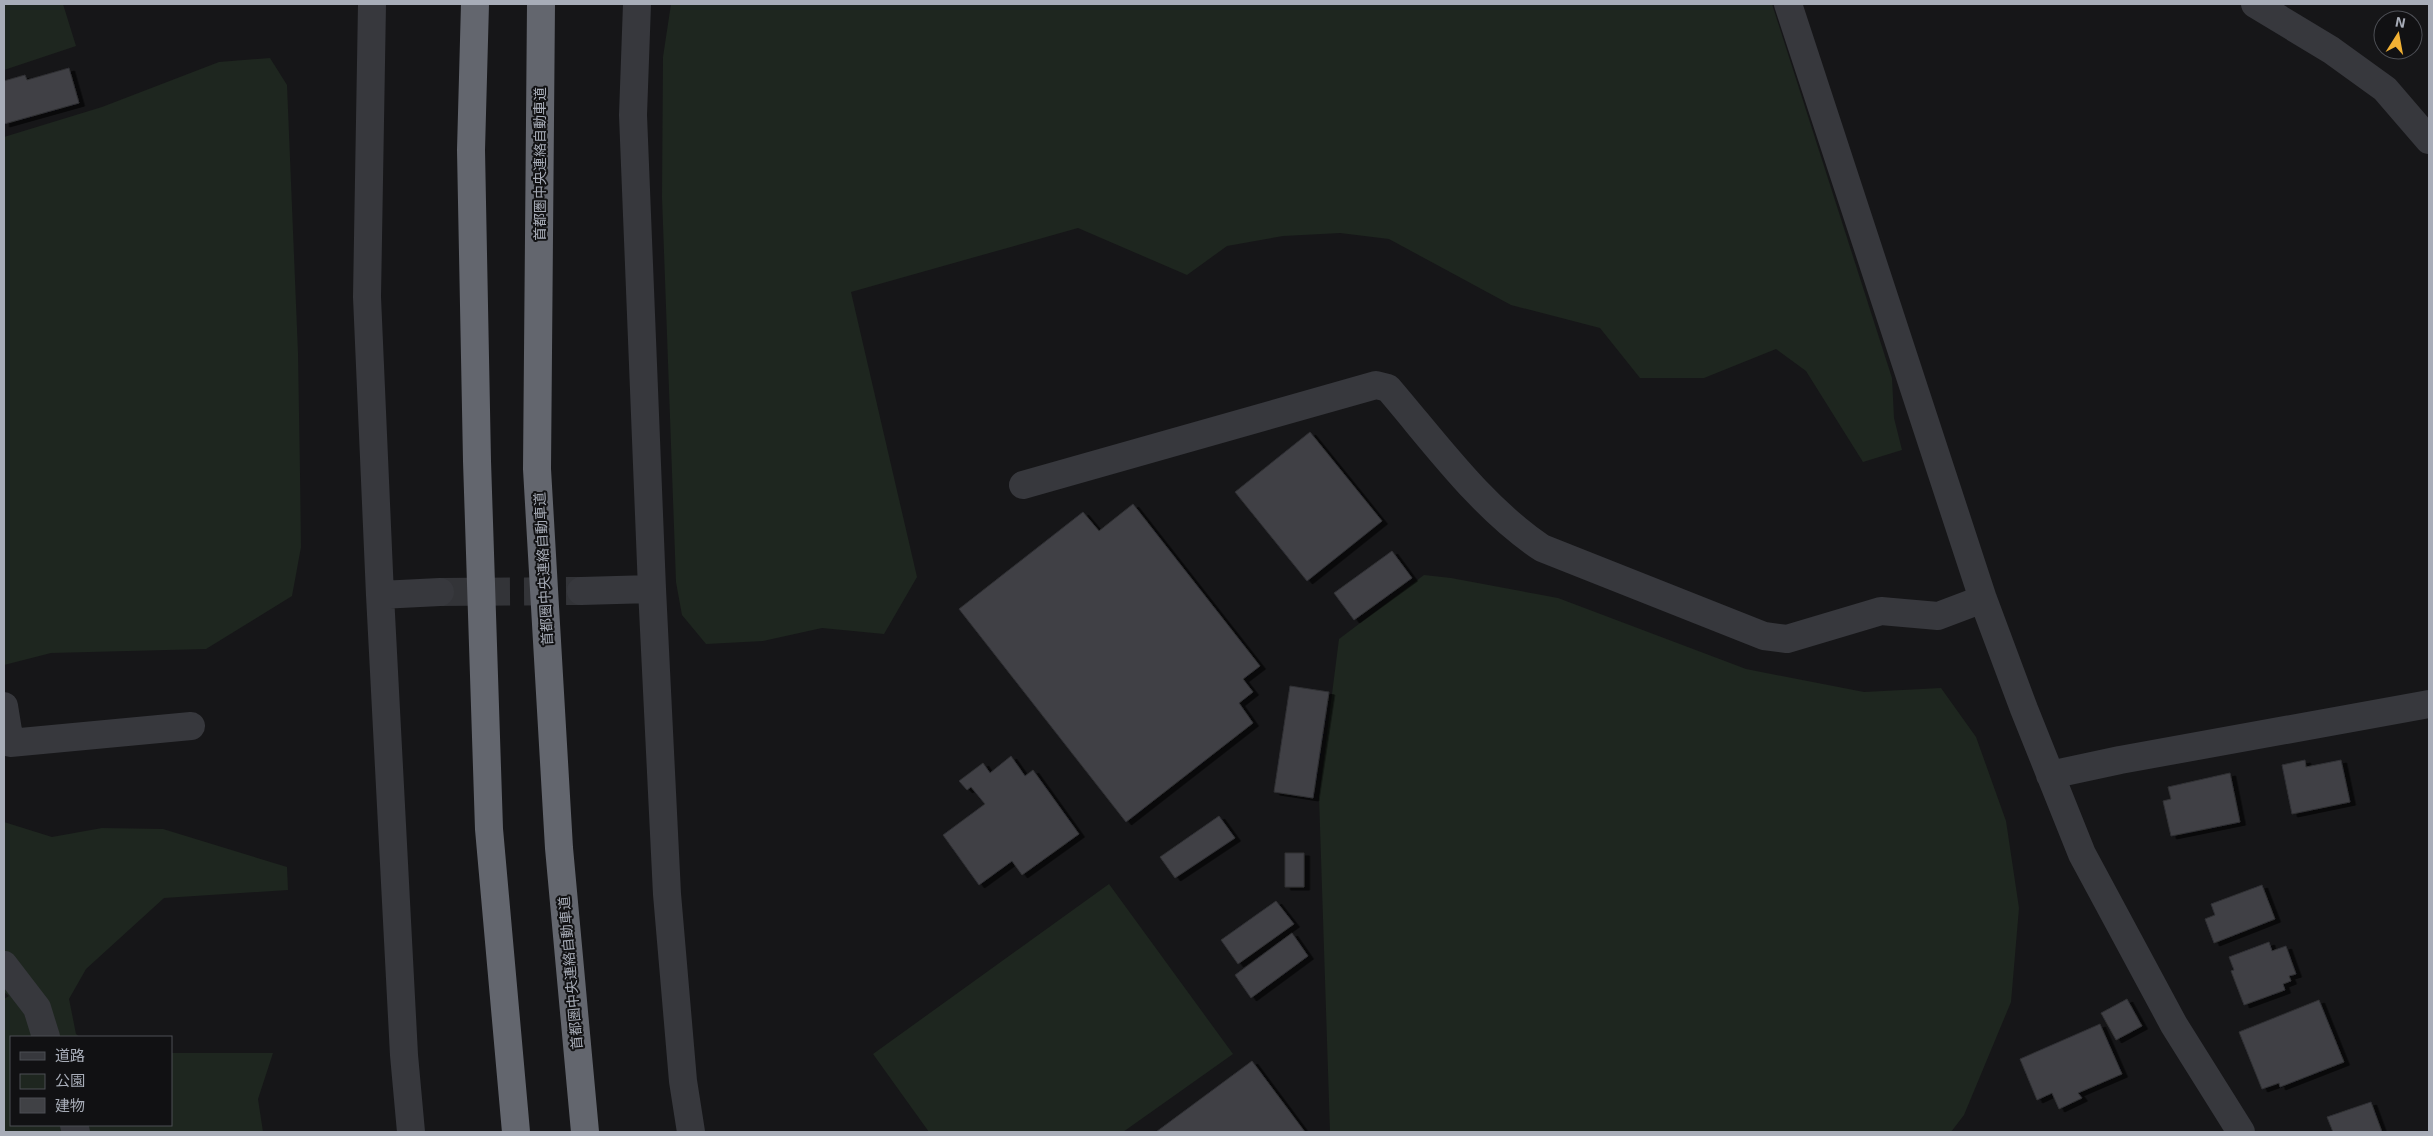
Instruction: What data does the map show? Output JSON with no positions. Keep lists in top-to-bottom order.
{
  "streets": {
    "highway": ["首都圏中央連絡自動車道"]
  },
  "legend": ["道路", "公園", "建物"],
  "north": "top"
}
